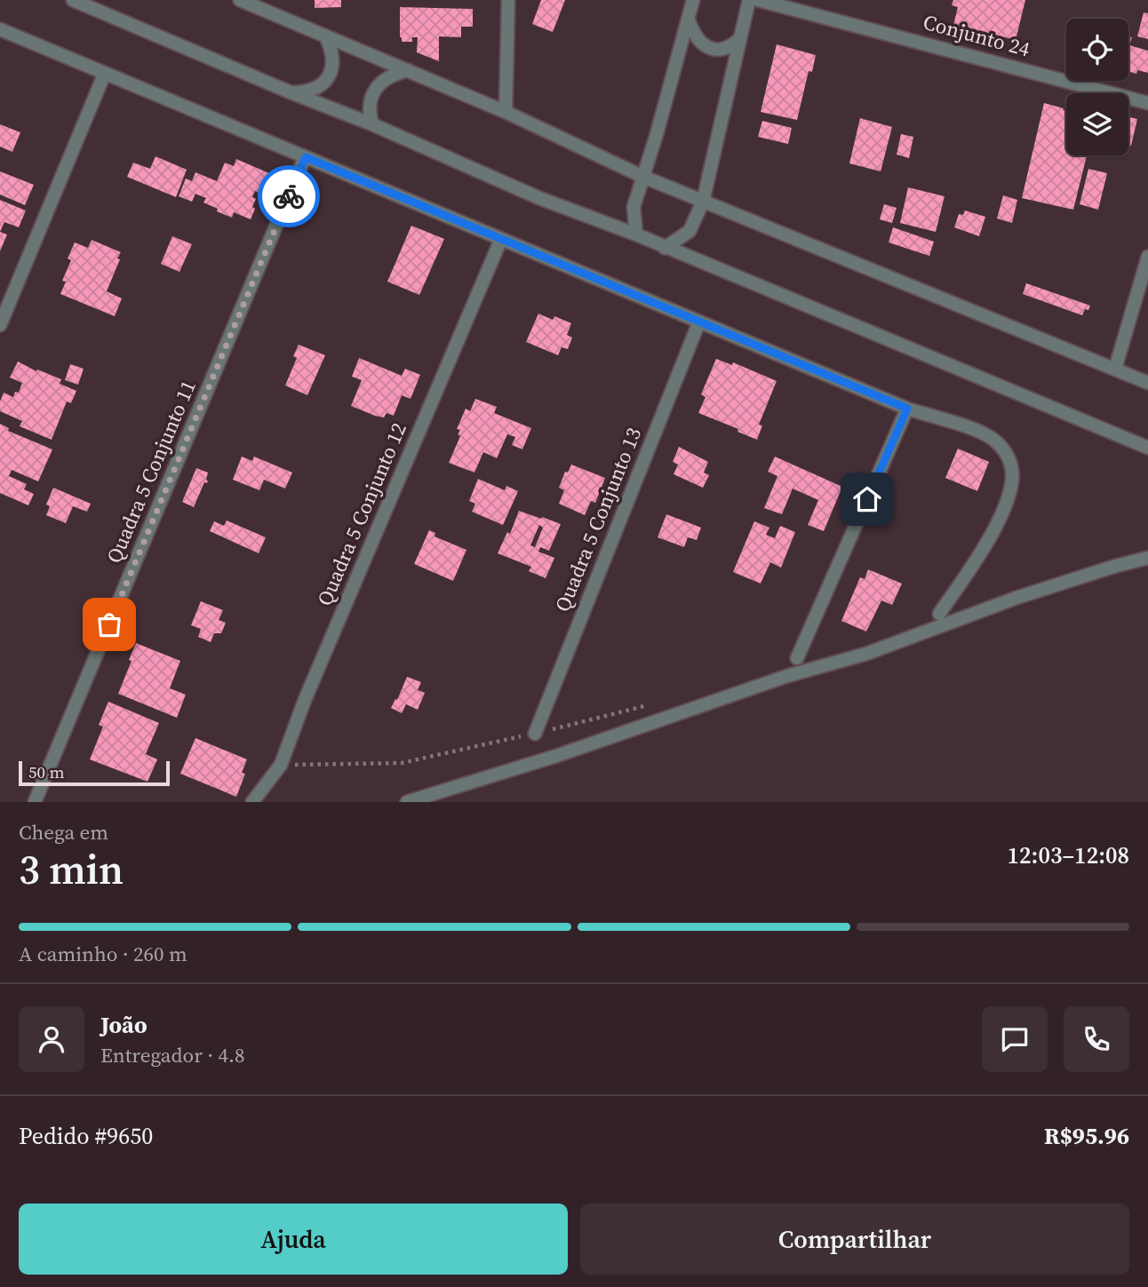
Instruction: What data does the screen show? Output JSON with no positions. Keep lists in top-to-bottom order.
{
  "streets": {
    "street": [
      "Conjunto 24",
      "Quadra 5 Conjunto 11",
      "Quadra 5 Conjunto 12",
      "Quadra 5 Conjunto 13"
    ]
  },
  "scale_bar": "50 m",
  "page": {
    "scale": "50 m",
    "heading": ["3 min", "Chega em", "12:03–12:08"],
    "panel": [
      "João",
      "Entregador · 4.8",
      "Pedido #9650",
      "R$95.96"
    ],
    "bar": "A caminho · 260 m",
    "buttons": ["Ajuda", "Compartilhar"]
  }
}
